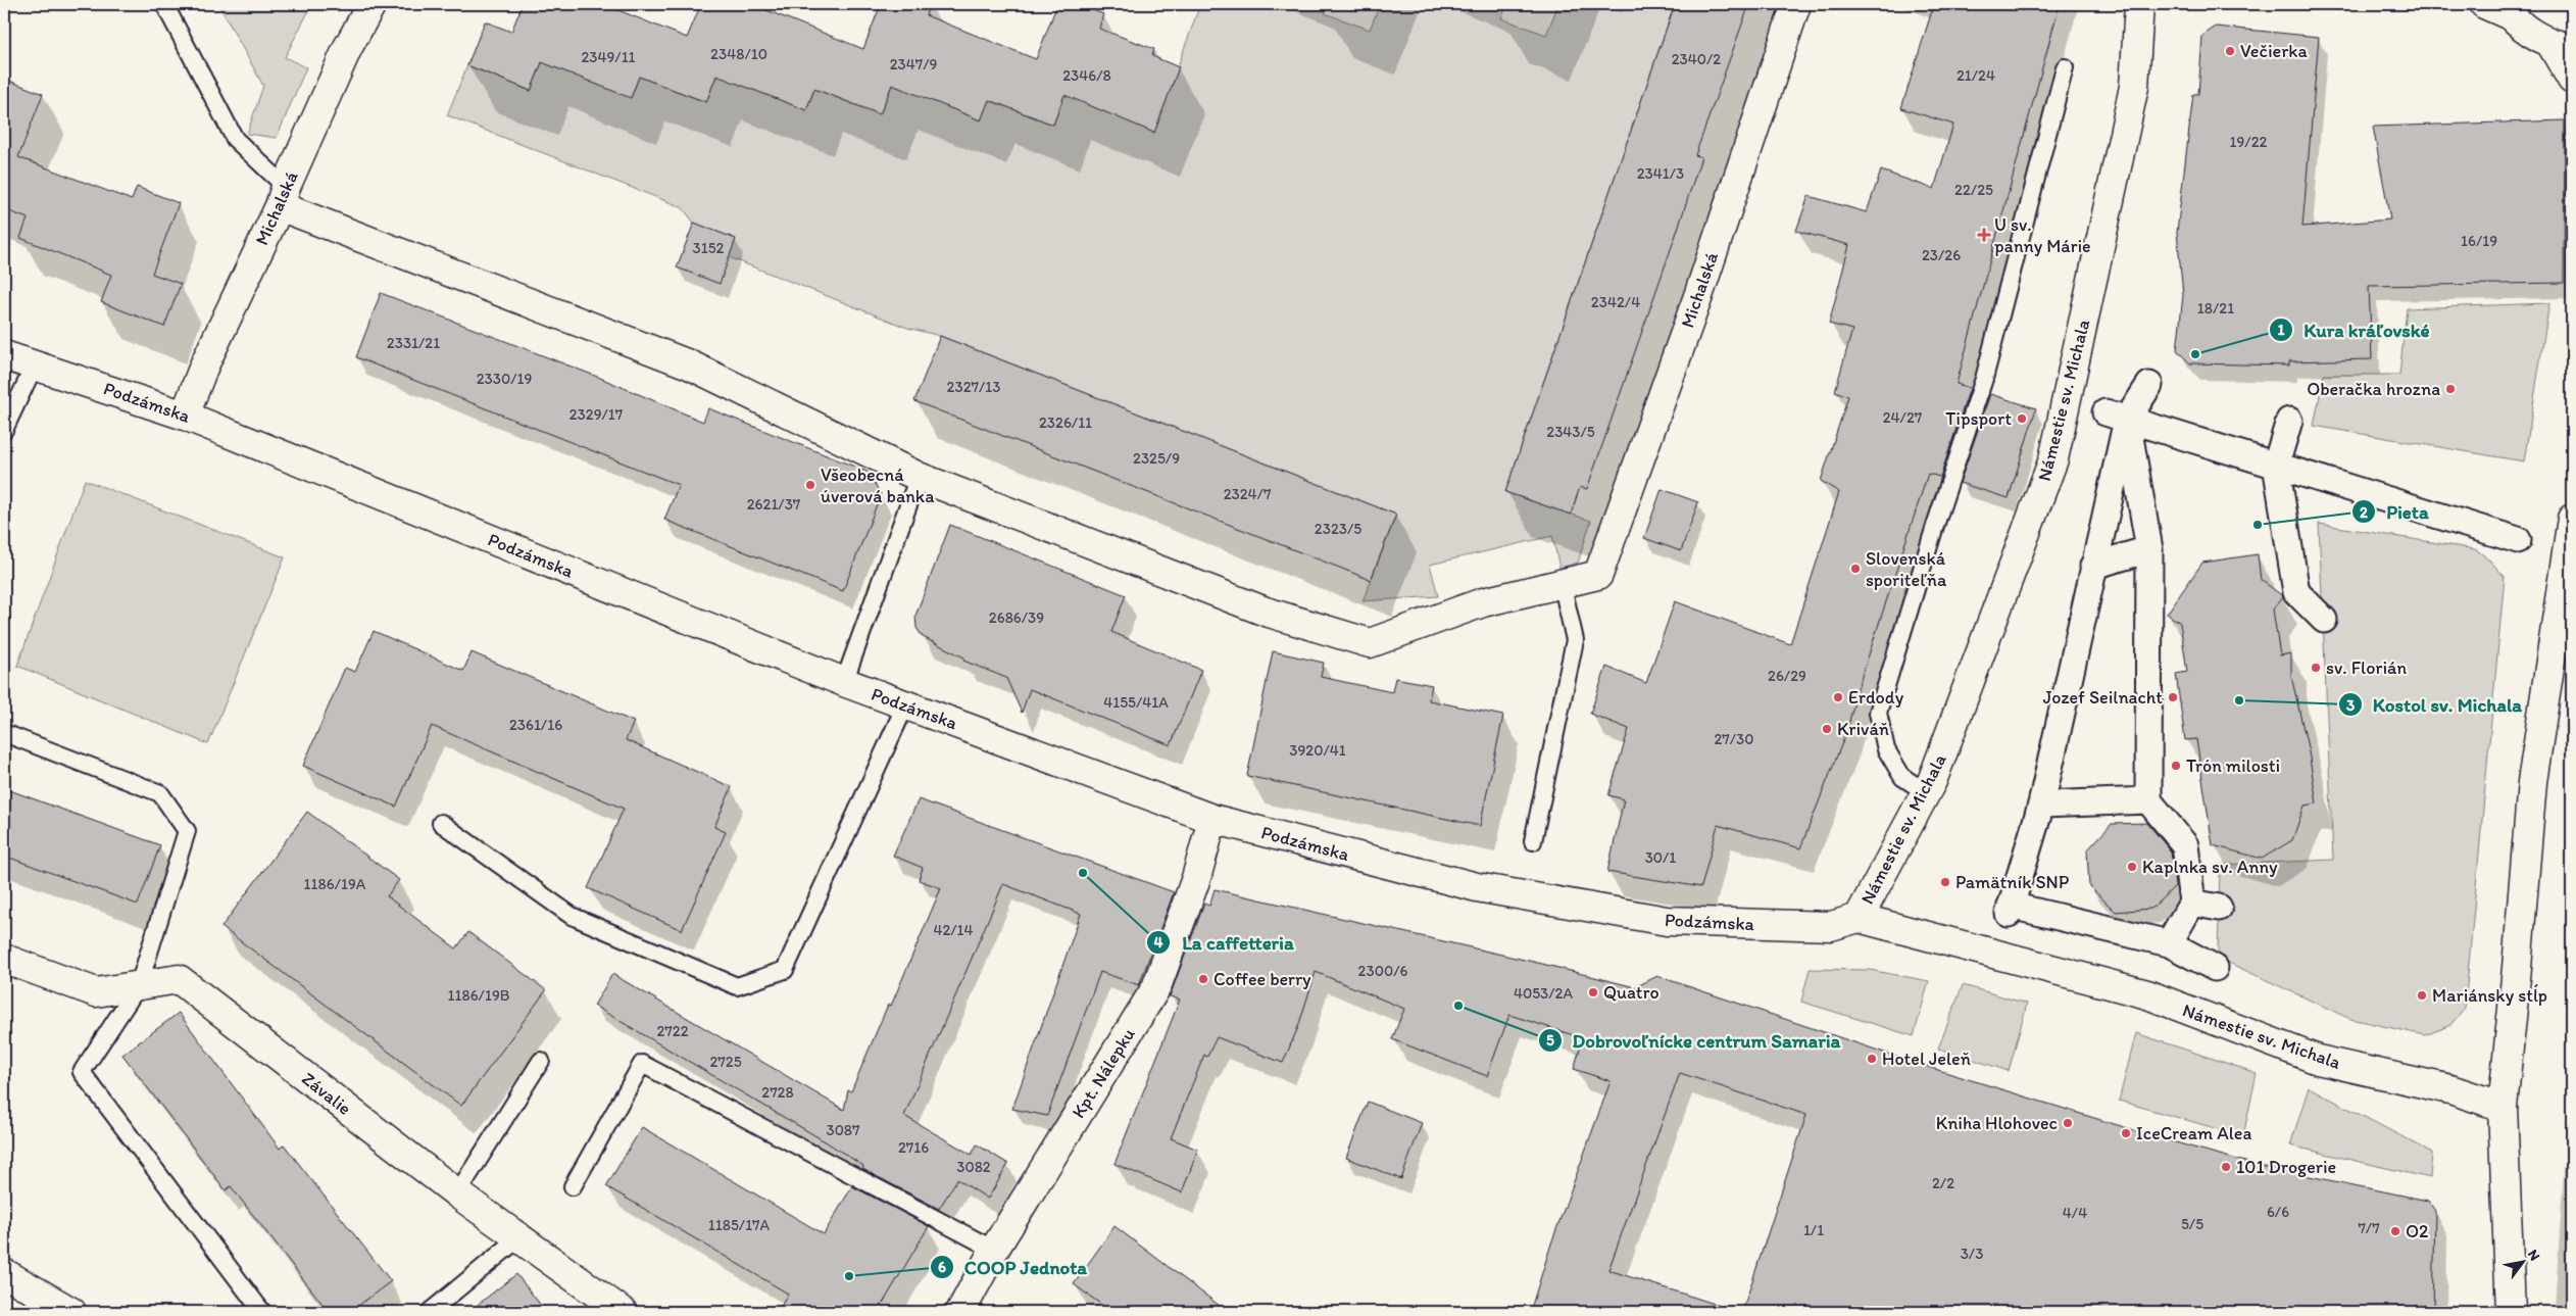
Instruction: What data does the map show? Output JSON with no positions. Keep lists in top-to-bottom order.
{
  "streets": {
    "street": [
      "Michalská",
      "Námestie sv. Michala",
      "Podzámska",
      "Kpt. Nálepku",
      "Závalie"
    ]
  },
  "crossings": [
    ["Michalská", "Podzámska"],
    ["Námestie sv. Michala", "Podzámska"],
    ["Podzámska", "Kpt. Nálepku"]
  ],
  "places": {
    "other": [
      "Večierka",
      "Kura kráľovské",
      "Oberačka hrozna",
      "Tipsport",
      "Všeobecná úverová banka",
      "Pieta",
      "Slovenská sporiteľňa",
      "sv. Florián",
      "Erdody",
      "Jozef Seilnacht",
      "Kostol sv. Michala",
      "Kriváň",
      "Trón milosti",
      "Kaplnka sv. Anny",
      "La caffetteria",
      "Pamätník SNP",
      "Coffee berry",
      "Quatro",
      "Mariánsky stĺp",
      "Dobrovoľnícke centrum Samaria",
      "Hotel Jeleň",
      "Kniha Hlohovec",
      "IceCream Alea",
      "101 Drogerie",
      "O2",
      "COOP Jednota"
    ],
    "health": ["U sv. panny Márie"]
  },
  "house_numbers": [
    "2348/10",
    "2349/11",
    "2340/2",
    "2347/9",
    "2346/8",
    "21/24",
    "19/22",
    "2341/3",
    "22/25",
    "16/19",
    "3152",
    "23/26",
    "2342/4",
    "18/21",
    "2331/21",
    "2330/19",
    "2327/13",
    "2329/17",
    "24/27",
    "2326/11",
    "2343/5",
    "2325/9",
    "2324/7",
    "2621/37",
    "2323/5",
    "2686/39",
    "26/29",
    "4155/41A",
    "2361/16",
    "27/30",
    "3920/41",
    "30/1",
    "1186/19A",
    "42/14",
    "2300/6",
    "4053/2A",
    "1186/19B",
    "2722",
    "2725",
    "2728",
    "3087",
    "2716",
    "3082",
    "2/2",
    "6/6",
    "4/4",
    "5/5",
    "1185/17A",
    "7/7",
    "1/1",
    "3/3"
  ],
  "north": "top right"
}
